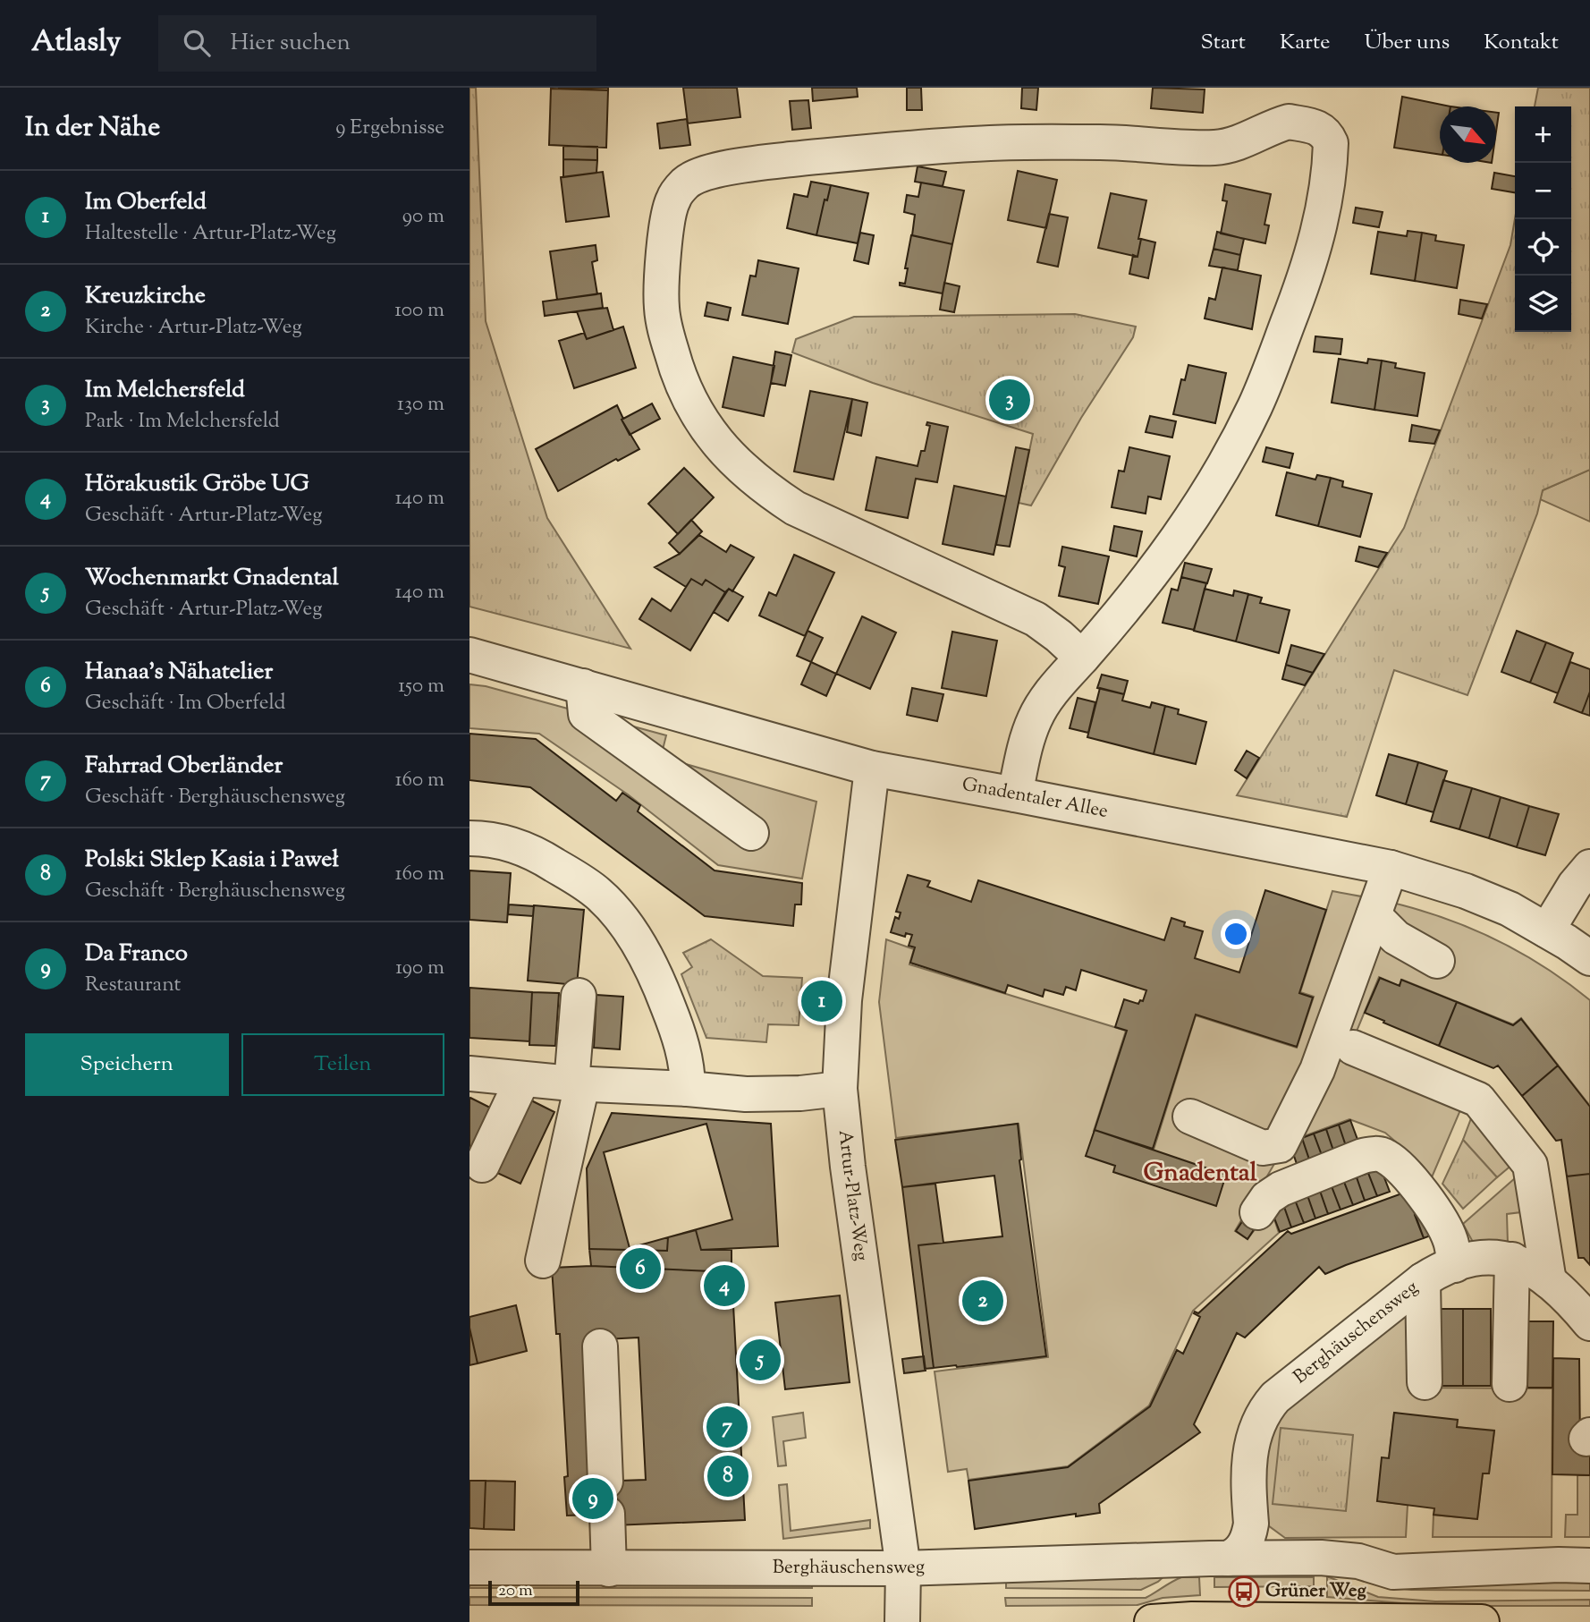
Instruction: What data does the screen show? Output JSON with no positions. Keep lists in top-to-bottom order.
{
  "streets": {
    "street": ["Gnadentaler Allee", "Artur-Platz-Weg", "Berghäuschensweg"]
  },
  "crossings": [
    ["Gnadentaler Allee", "Artur-Platz-Weg"],
    ["Artur-Platz-Weg", "Berghäuschensweg"]
  ],
  "districts": ["Gnadental"],
  "places": {
    "bus stop": ["Grüner Weg"]
  },
  "scale_bar": "20 m",
  "north": "bottom right",
  "page": {
    "header": "Atlasly",
    "search": "Hier suchen",
    "nav": [
      "Start",
      "Karte",
      "Über uns",
      "Kontakt"
    ],
    "heading": ["In der Nähe", "9 Ergebnisse"],
    "map_buttons": ["+", "−"],
    "list": [
      {
        "mark": "1",
        "name": "Im Oberfeld",
        "note": "Haltestelle · Artur-Platz-Weg",
        "value": "90 m"
      },
      {
        "mark": "2",
        "name": "Kreuzkirche",
        "note": "Kirche · Artur-Platz-Weg",
        "value": "100 m"
      },
      {
        "mark": "3",
        "name": "Im Melchersfeld",
        "note": "Park · Im Melchersfeld",
        "value": "130 m"
      },
      {
        "mark": "4",
        "name": "Hörakustik Gröbe UG",
        "note": "Geschäft · Artur-Platz-Weg",
        "value": "140 m"
      },
      {
        "mark": "5",
        "name": "Wochenmarkt Gnadental",
        "note": "Geschäft · Artur-Platz-Weg",
        "value": "140 m"
      },
      {
        "mark": "6",
        "name": "Hanaa's Nähatelier",
        "note": "Geschäft · Im Oberfeld",
        "value": "150 m"
      },
      {
        "mark": "7",
        "name": "Fahrrad Oberländer",
        "note": "Geschäft · Berghäuschensweg",
        "value": "160 m"
      },
      {
        "mark": "8",
        "name": "Polski Sklep Kasia i Paweł",
        "note": "Geschäft · Berghäuschensweg",
        "value": "160 m"
      },
      {
        "mark": "9",
        "name": "Da Franco",
        "note": "Restaurant",
        "value": "190 m"
      }
    ],
    "pins": [
      "3",
      "1",
      "6",
      "4",
      "2",
      "5",
      "7",
      "8",
      "9"
    ],
    "buttons": ["Speichern", "Teilen"],
    "scale": "20 m"
  }
}
